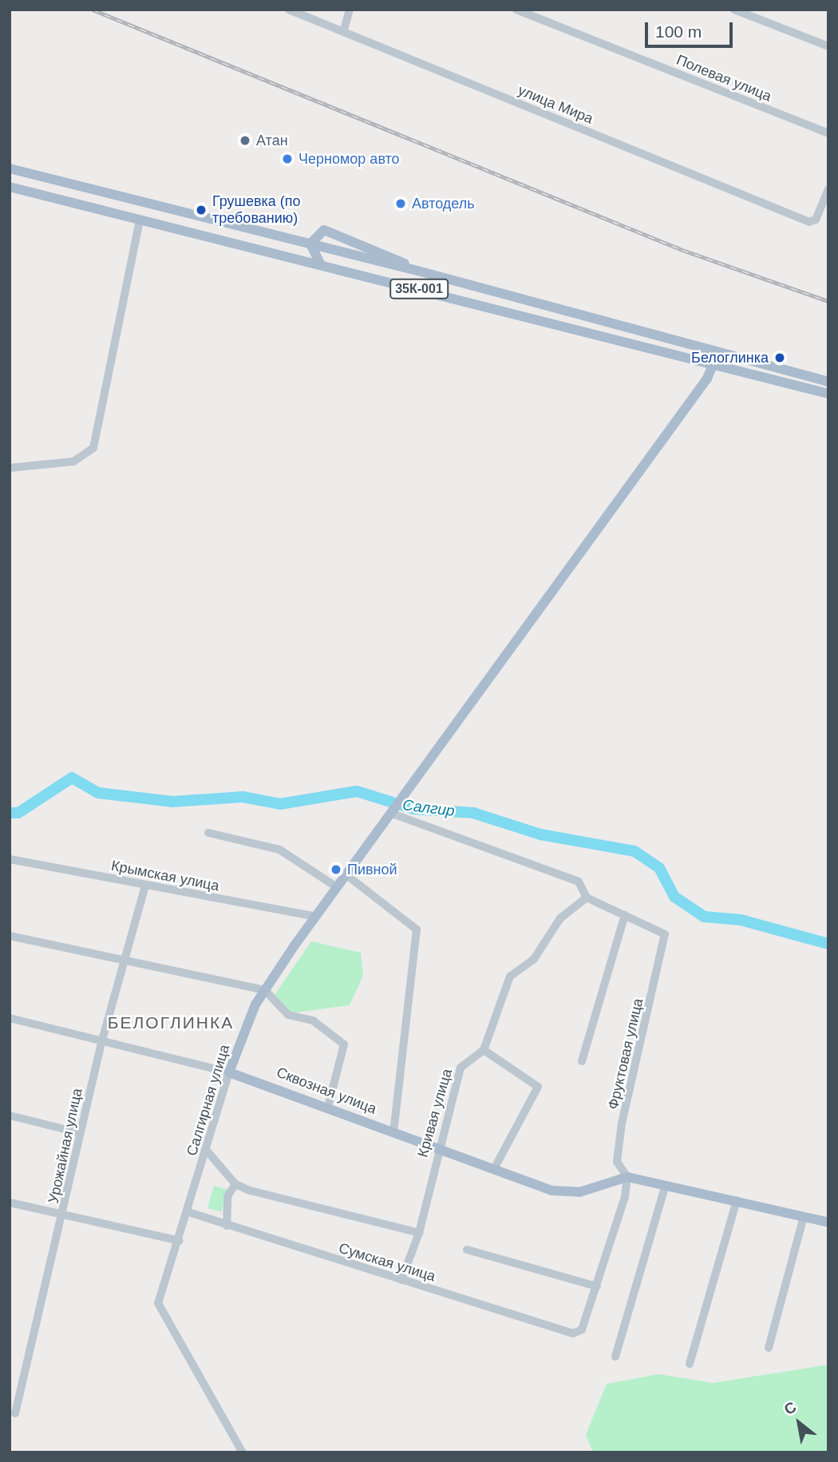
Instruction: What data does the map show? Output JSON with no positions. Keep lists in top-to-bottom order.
{
  "streets": {
    "main road": ["35К-001", "Сквозная улица", "Салгирная улица"],
    "street": [
      "Полевая улица",
      "улица Мира",
      "Крымская улица",
      "Фруктовая улица",
      "Кривая улица",
      "Урожайная улица",
      "Сумская улица"
    ]
  },
  "crossings": [
    ["35К-001", "Салгирная улица"],
    ["Крымская улица", "Салгирная улица"],
    ["Крымская улица", "Урожайная улица"],
    ["Фруктовая улица", "Сквозная улица"],
    ["Сквозная улица", "Салгирная улица"],
    ["Сквозная улица", "Кривая улица"],
    ["Сквозная улица", "Урожайная улица"],
    ["Салгирная улица", "Сумская улица"],
    ["Кривая улица", "Сумская улица"]
  ],
  "districts": ["БЕЛОГЛИНКА"],
  "water": ["Салгир"],
  "places": [
    "Атан",
    "Черномор авто",
    "Автодель",
    "Грушевка (по требованию)",
    "Белоглинка",
    "Пивной"
  ],
  "scale_bar": "100 m",
  "north": "top left"
}
